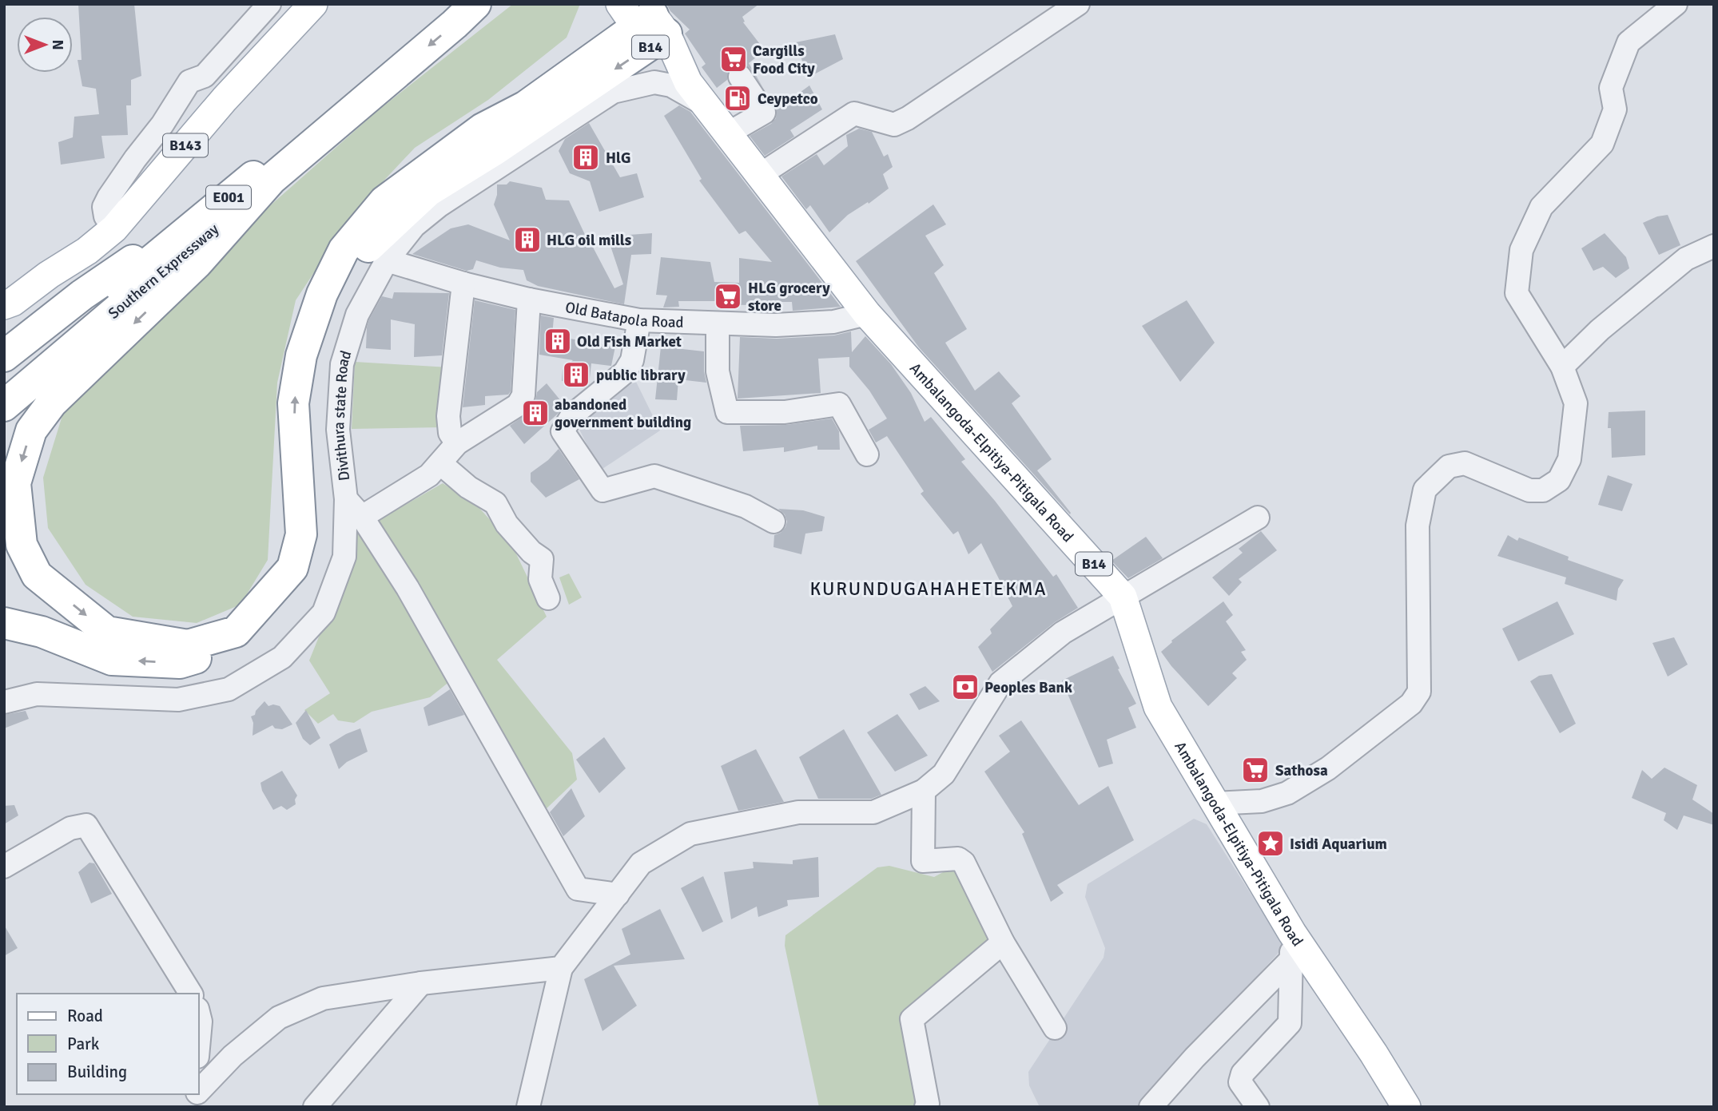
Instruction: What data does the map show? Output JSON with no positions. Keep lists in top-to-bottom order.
{
  "streets": {
    "highway": ["E001", "Southern Expressway"],
    "main road": ["B14", "B143", "Ambalangoda-Elpitiya-Pitigala Road"],
    "street": ["Old Batapola Road", "Divithura state Road"]
  },
  "crossings": [
    ["Old Batapola Road", "Divithura state Road"],
    ["Old Batapola Road", "Ambalangoda-Elpitiya-Pitigala Road"],
    ["Divithura state Road", "Ambalangoda-Elpitiya-Pitigala Road"]
  ],
  "districts": ["KURUNDUGAHAHETEKMA"],
  "places": {
    "supermarket": ["Cargills Food City", "HLG grocery store", "Sathosa"],
    "fuel station": ["Ceypetco"],
    "building": [
      "HlG",
      "HLG oil mills",
      "Old Fish Market",
      "public library",
      "abandoned government building"
    ],
    "bank": ["Peoples Bank"],
    "place": ["Isidi Aquarium"]
  },
  "legend": ["Road", "Park", "Building"],
  "north": "right"
}
